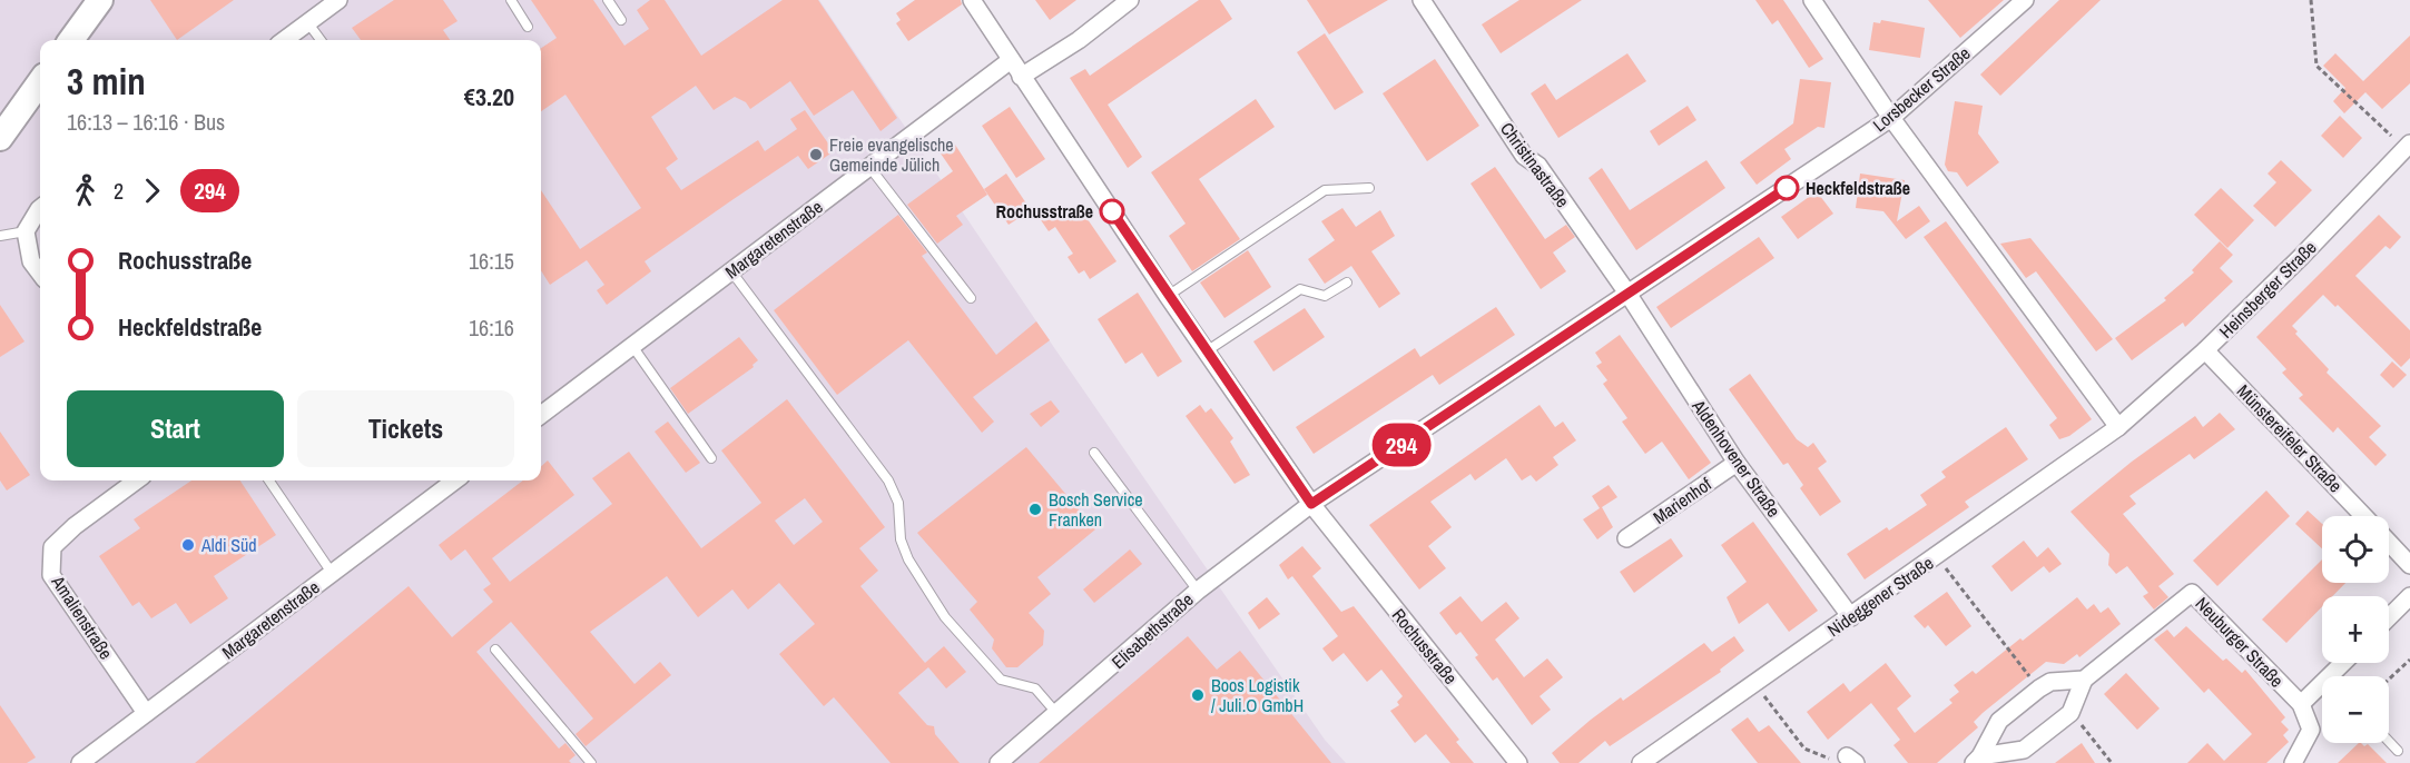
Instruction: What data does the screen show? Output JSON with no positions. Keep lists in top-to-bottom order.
{
  "streets": {
    "street": [
      "Lorsbecker Straße",
      "Christinastraße",
      "Margaretenstraße",
      "Heinsberger Straße",
      "Münstereifeler Straße",
      "Aldenhovener Straße",
      "Marienhof",
      "Nideggener Straße",
      "Amalienstraße",
      "Elisabethstraße",
      "Neuburger Straße",
      "Rochusstraße"
    ]
  },
  "crossings": [
    ["Lorsbecker Straße", "Christinastraße"],
    ["Lorsbecker Straße", "Aldenhovener Straße"],
    ["Lorsbecker Straße", "Elisabethstraße"],
    ["Lorsbecker Straße", "Rochusstraße"],
    ["Christinastraße", "Aldenhovener Straße"],
    ["Margaretenstraße", "Amalienstraße"],
    ["Margaretenstraße", "Rochusstraße"],
    ["Heinsberger Straße", "Münstereifeler Straße"],
    ["Heinsberger Straße", "Nideggener Straße"],
    ["Aldenhovener Straße", "Marienhof"],
    ["Aldenhovener Straße", "Nideggener Straße"],
    ["Elisabethstraße", "Rochusstraße"]
  ],
  "places": [
    "Freie evangelische Gemeinde Jülich",
    "Heckfeldstraße",
    "Rochusstraße",
    "Bosch Service Franken",
    "Aldi Süd",
    "Boos Logistik / Juli.O GmbH"
  ],
  "lines": ["bus line 294"],
  "page": {
    "on_map": "294",
    "heading": ["3 min", "16:13 – 16:16 · Bus", "€3.20"],
    "legs": ["2", "294"],
    "list": [
      {
        "name": "Rochusstraße",
        "value": "16:15"
      },
      {
        "name": "Heckfeldstraße",
        "value": "16:16"
      }
    ],
    "buttons": ["Start", "Tickets"],
    "map_buttons": ["+", "−"]
  }
}
